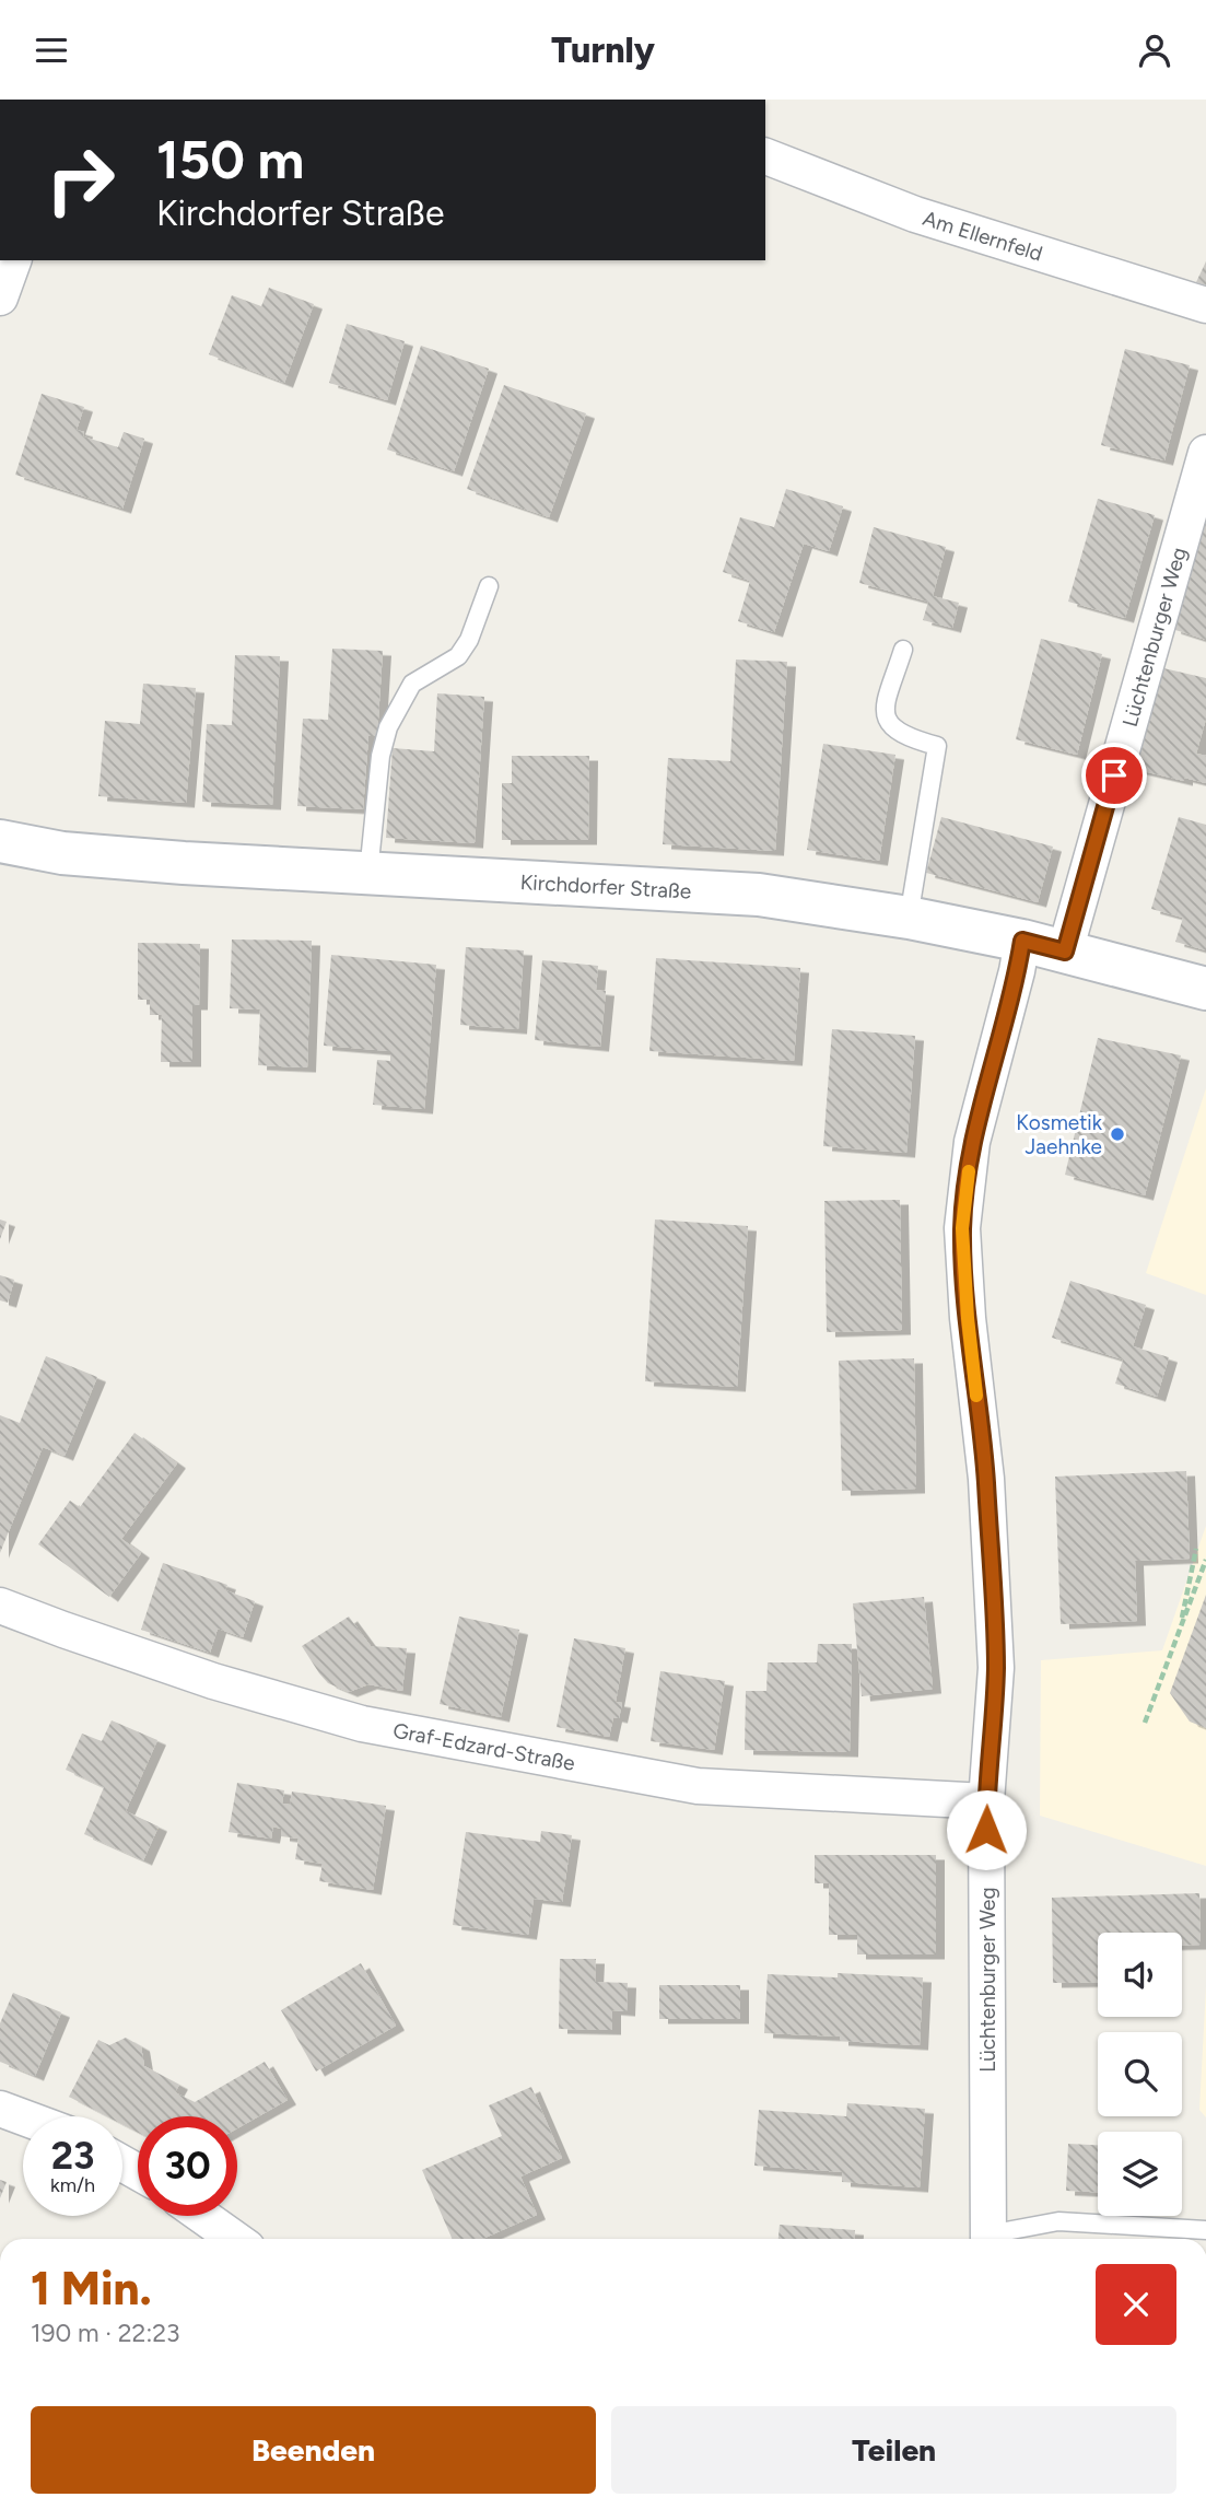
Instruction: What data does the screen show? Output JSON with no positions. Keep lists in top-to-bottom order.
{
  "streets": {
    "street": [
      "Am Ellernfeld",
      "Lüchtenburger Weg",
      "Kirchdorfer Straße",
      "Graf-Edzard-Straße"
    ]
  },
  "crossings": [
    ["Lüchtenburger Weg", "Kirchdorfer Straße"],
    ["Lüchtenburger Weg", "Graf-Edzard-Straße"]
  ],
  "places": ["Kosmetik Jaehnke"],
  "page": {
    "header": "Turnly",
    "turn": ["150 m", "Kirchdorfer Straße"],
    "speed": "23 km/h",
    "limit": "30",
    "heading": ["1 Min.", "190 m · 22:23"],
    "buttons": ["Beenden", "Teilen"]
  }
}
